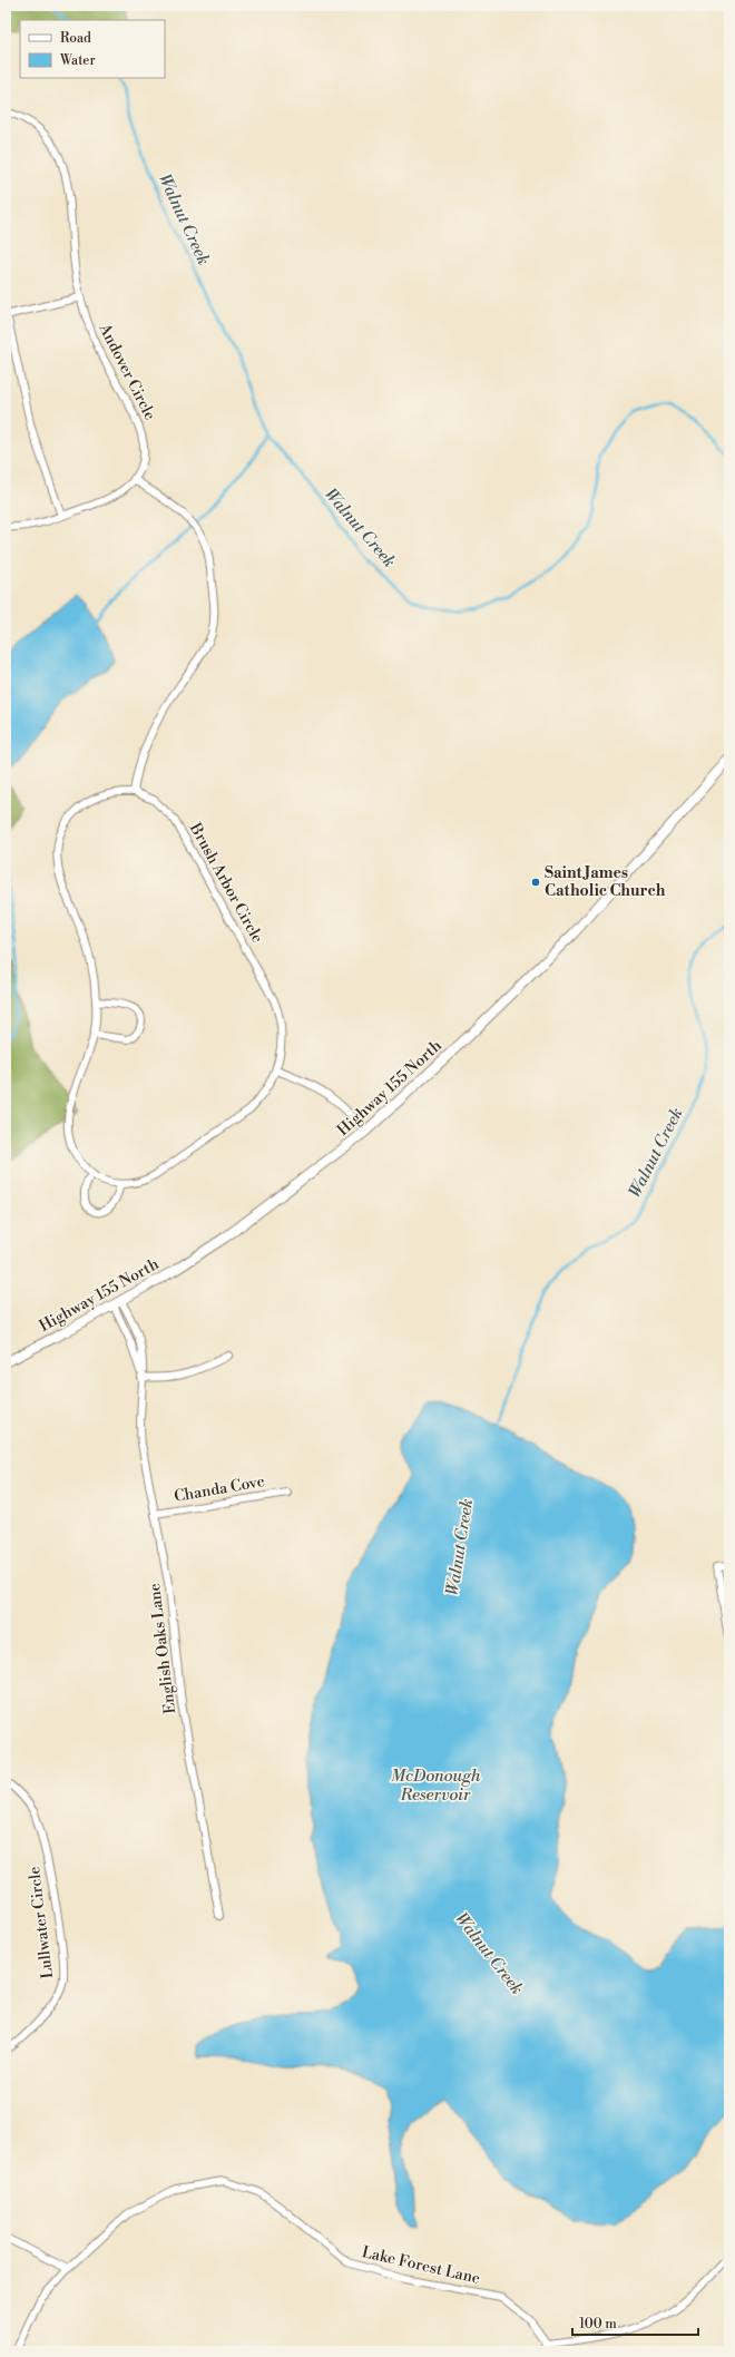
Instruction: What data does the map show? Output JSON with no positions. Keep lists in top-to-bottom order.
{
  "streets": {
    "main road": ["Highway 155 North"],
    "street": [
      "Andover Circle",
      "Brush Arbor Circle",
      "Chanda Cove",
      "English Oaks Lane",
      "Lullwater Circle",
      "Lake Forest Lane"
    ]
  },
  "crossings": [
    ["Highway 155 North", "English Oaks Lane"],
    ["Chanda Cove", "English Oaks Lane"]
  ],
  "water": ["Walnut Creek", "McDonough Reservoir"],
  "places": ["Saint James Catholic Church"],
  "legend": ["Road", "Water"],
  "scale_bar": "100 m"
}
